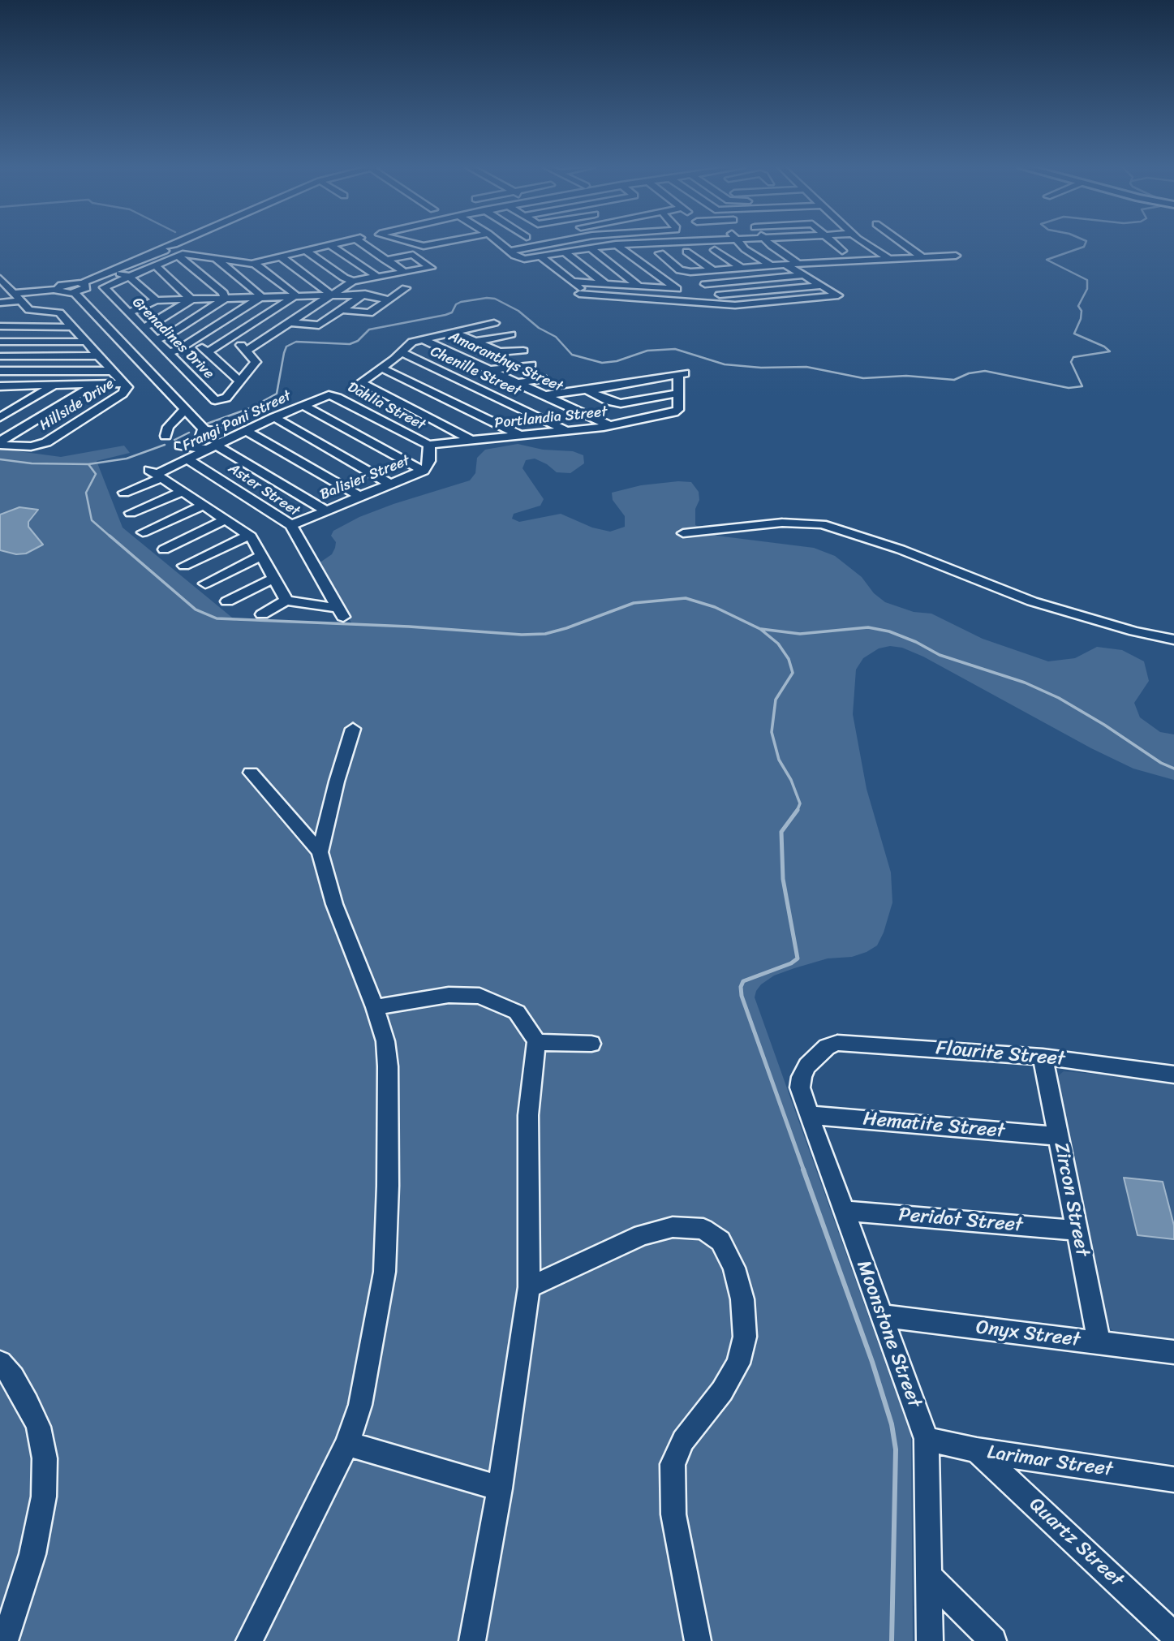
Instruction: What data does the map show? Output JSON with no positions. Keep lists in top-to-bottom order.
{
  "streets": {
    "street": [
      "Grenadines Drive",
      "Amaranthys Street",
      "Chenille Street",
      "Hillside Drive",
      "Dahlia Street",
      "Portlandia Street",
      "Frangi Pani Street",
      "Balisier Street",
      "Aster Street",
      "Flourite Street",
      "Hematite Street",
      "Zircon Street",
      "Peridot Street",
      "Moonstone Street",
      "Onyx Street",
      "Larimar Street",
      "Quartz Street"
    ]
  },
  "crossings": [
    ["Amaranthys Street", "Portlandia Street"],
    ["Chenille Street", "Portlandia Street"],
    ["Dahlia Street", "Portlandia Street"],
    ["Dahlia Street", "Frangi Pani Street"],
    ["Dahlia Street", "Balisier Street"],
    ["Portlandia Street", "Balisier Street"],
    ["Frangi Pani Street", "Aster Street"],
    ["Balisier Street", "Aster Street"],
    ["Flourite Street", "Zircon Street"],
    ["Flourite Street", "Moonstone Street"],
    ["Hematite Street", "Zircon Street"],
    ["Hematite Street", "Moonstone Street"],
    ["Zircon Street", "Peridot Street"],
    ["Zircon Street", "Onyx Street"],
    ["Peridot Street", "Moonstone Street"],
    ["Moonstone Street", "Onyx Street"],
    ["Moonstone Street", "Larimar Street"],
    ["Larimar Street", "Quartz Street"]
  ]
}
